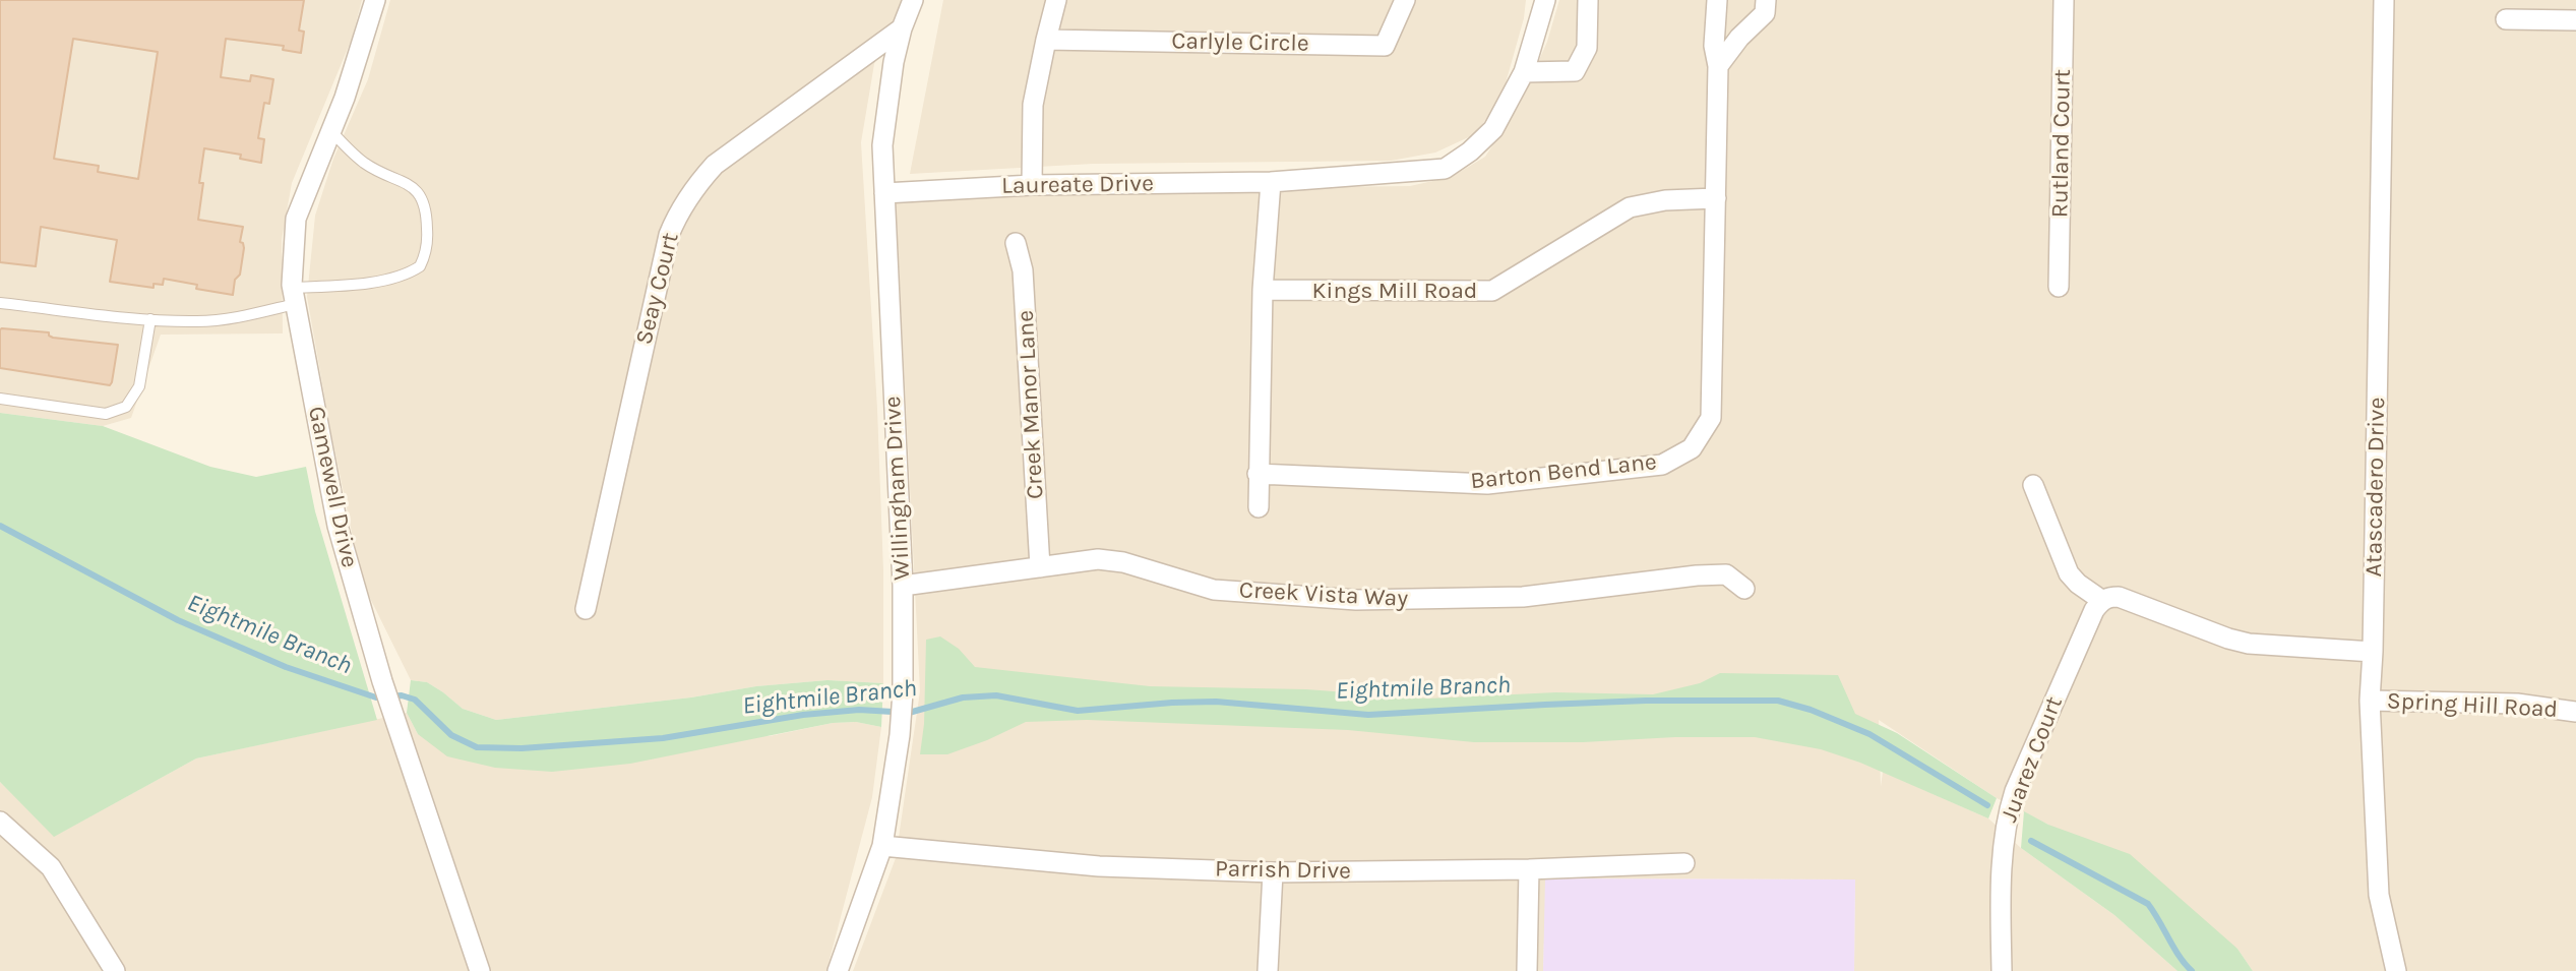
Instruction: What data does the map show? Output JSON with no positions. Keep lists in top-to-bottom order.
{
  "streets": {
    "street": [
      "Carlyle Circle",
      "Rutland Court",
      "Laureate Drive",
      "Seay Court",
      "Kings Mill Road",
      "Creek Manor Lane",
      "Barton Bend Lane",
      "Gamewell Drive",
      "Atascadero Drive",
      "Willingham Drive",
      "Creek Vista Way",
      "Spring Hill Road",
      "Juarez Court",
      "Parrish Drive"
    ]
  },
  "crossings": [
    ["Laureate Drive", "Willingham Drive"],
    ["Seay Court", "Willingham Drive"],
    ["Kings Mill Road", "Barton Bend Lane"],
    ["Creek Manor Lane", "Creek Vista Way"],
    ["Atascadero Drive", "Spring Hill Road"],
    ["Willingham Drive", "Creek Vista Way"],
    ["Willingham Drive", "Parrish Drive"]
  ],
  "water": ["Eightmile Branch"]
}
